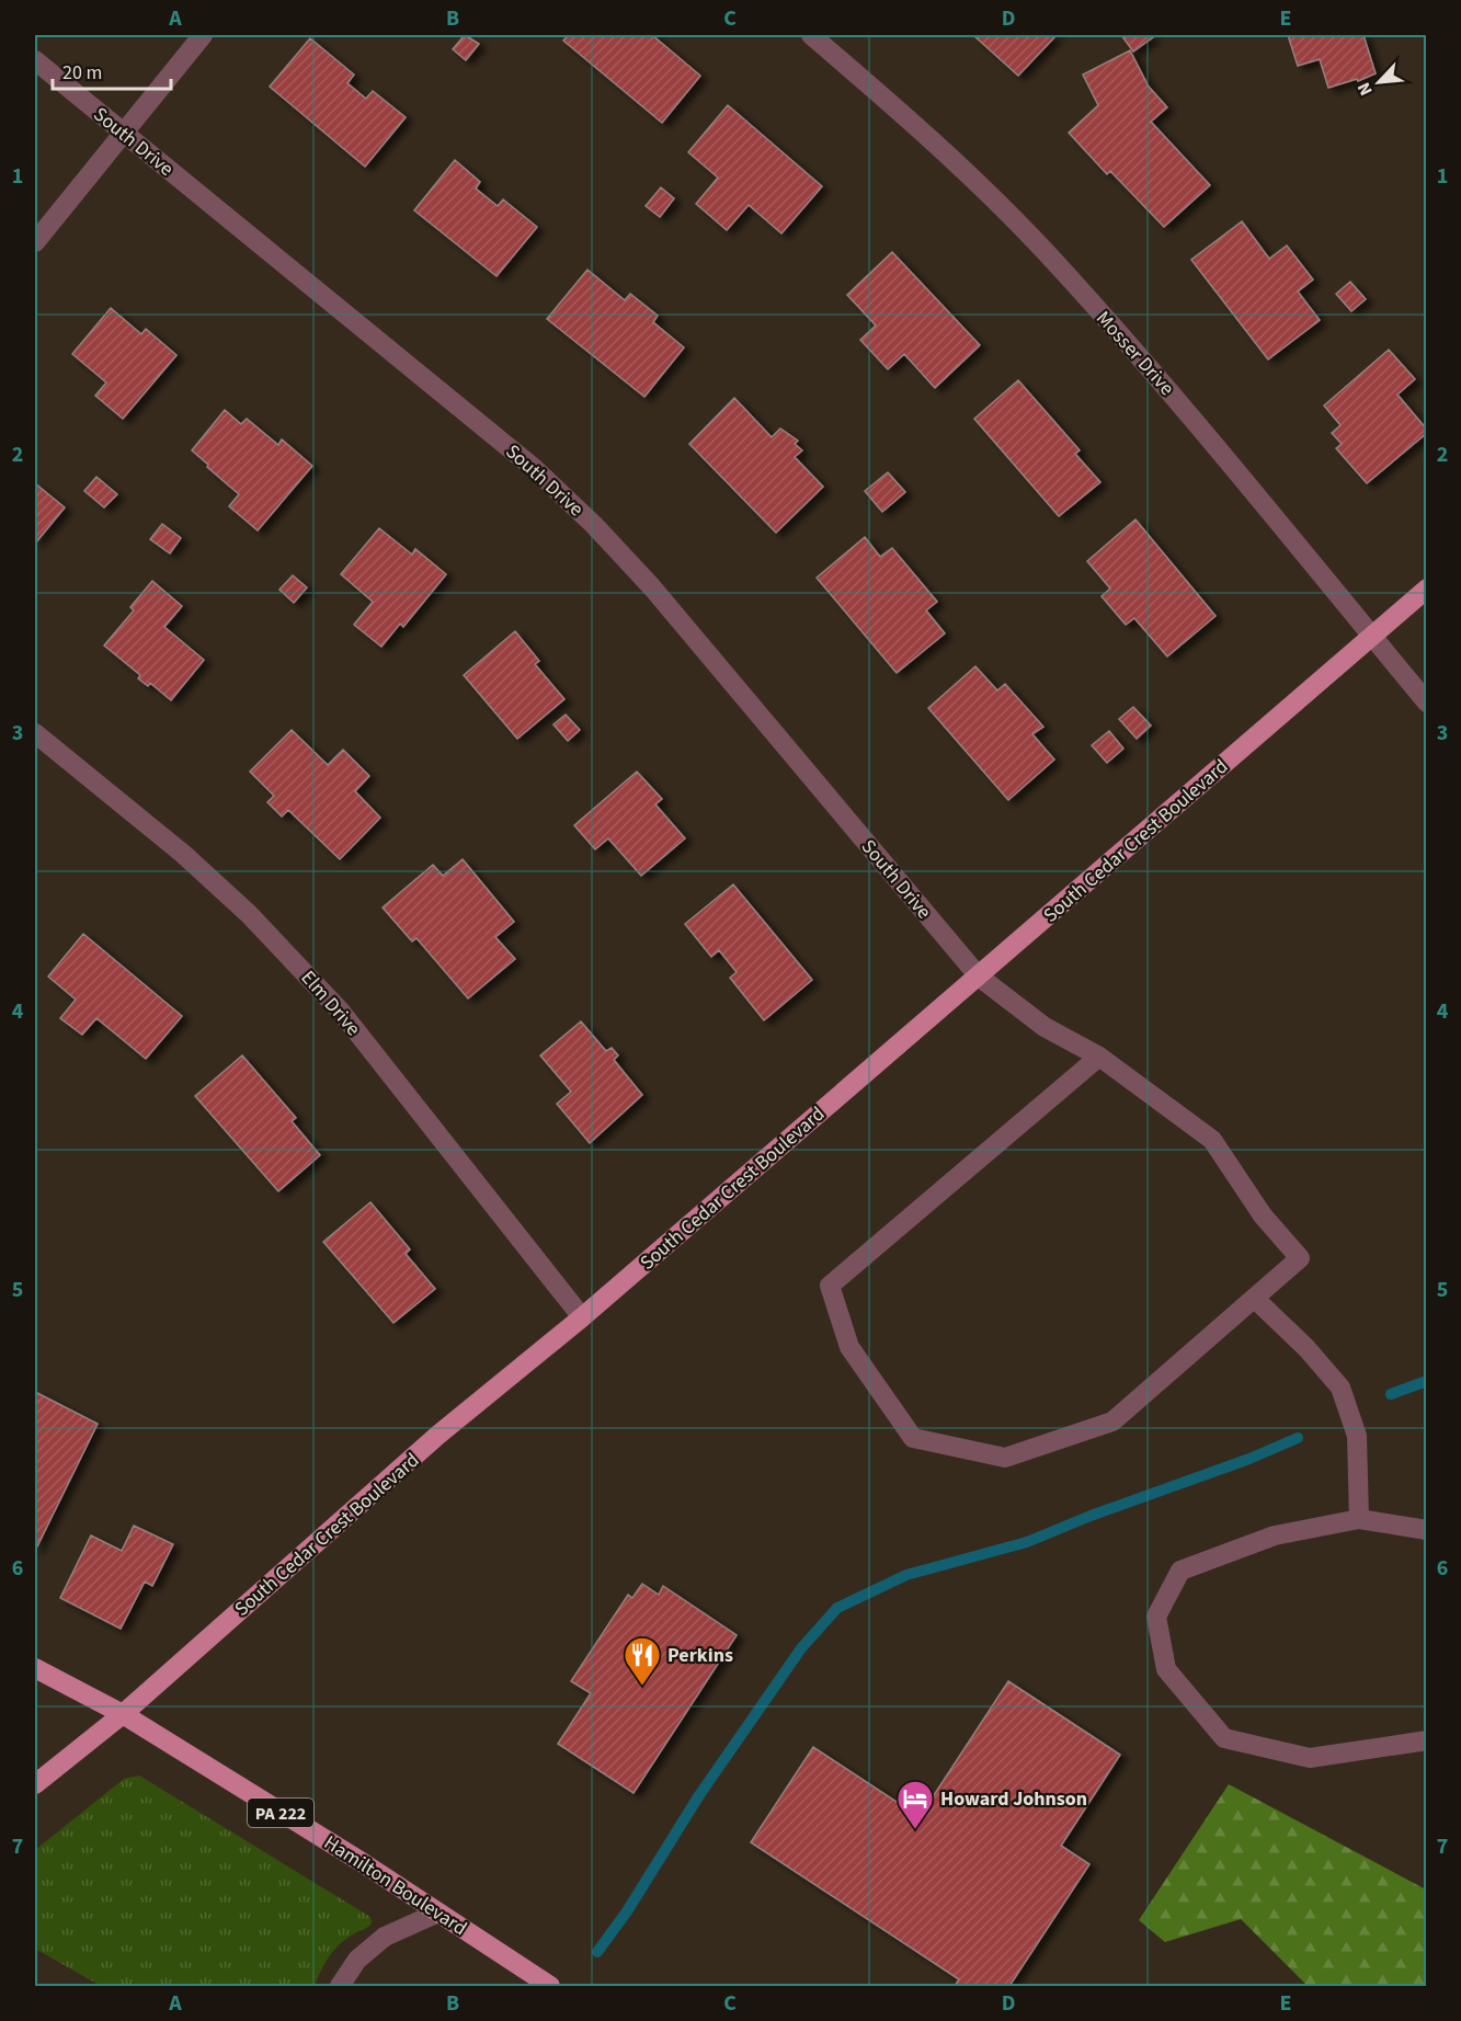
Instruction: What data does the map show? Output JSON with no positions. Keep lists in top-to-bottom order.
{
  "streets": {
    "main road": ["South Cedar Crest Boulevard", "PA 222", "Hamilton Boulevard"],
    "street": ["South Drive", "Mosser Drive", "Elm Drive"]
  },
  "crossings": [
    ["South Drive", "South Cedar Crest Boulevard"],
    ["Mosser Drive", "South Cedar Crest Boulevard"],
    ["South Cedar Crest Boulevard", "Elm Drive"],
    ["South Cedar Crest Boulevard", "Hamilton Boulevard"]
  ],
  "places": {
    "restaurant": ["Perkins"],
    "hotel": ["Howard Johnson"]
  },
  "scale_bar": "20 m",
  "north": "bottom left",
  "grid": {
    "columns": [
      "A",
      "B",
      "C",
      "D",
      "E"
    ],
    "rows": [
      "1",
      "2",
      "3",
      "4",
      "5",
      "6",
      "7"
    ]
  }
}
